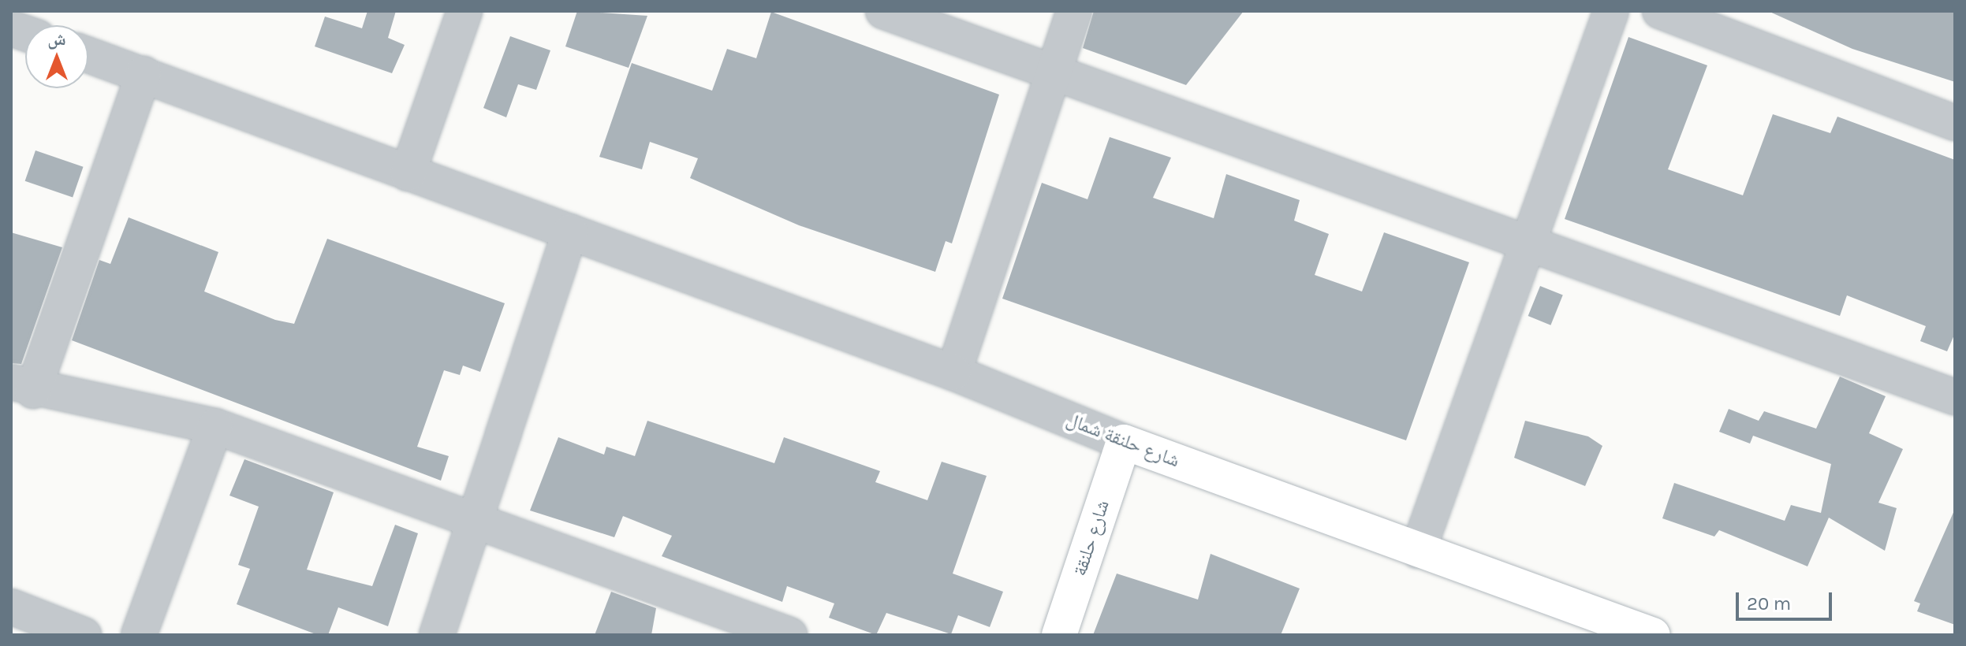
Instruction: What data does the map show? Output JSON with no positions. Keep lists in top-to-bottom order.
{
  "streets": {
    "street": ["شارع حلنقة شمال", "شارع حلنقة"]
  },
  "crossings": [
    ["شارع حلنقة شمال", "شارع حلنقة"]
  ],
  "scale_bar": "20 m",
  "north": "top"
}
